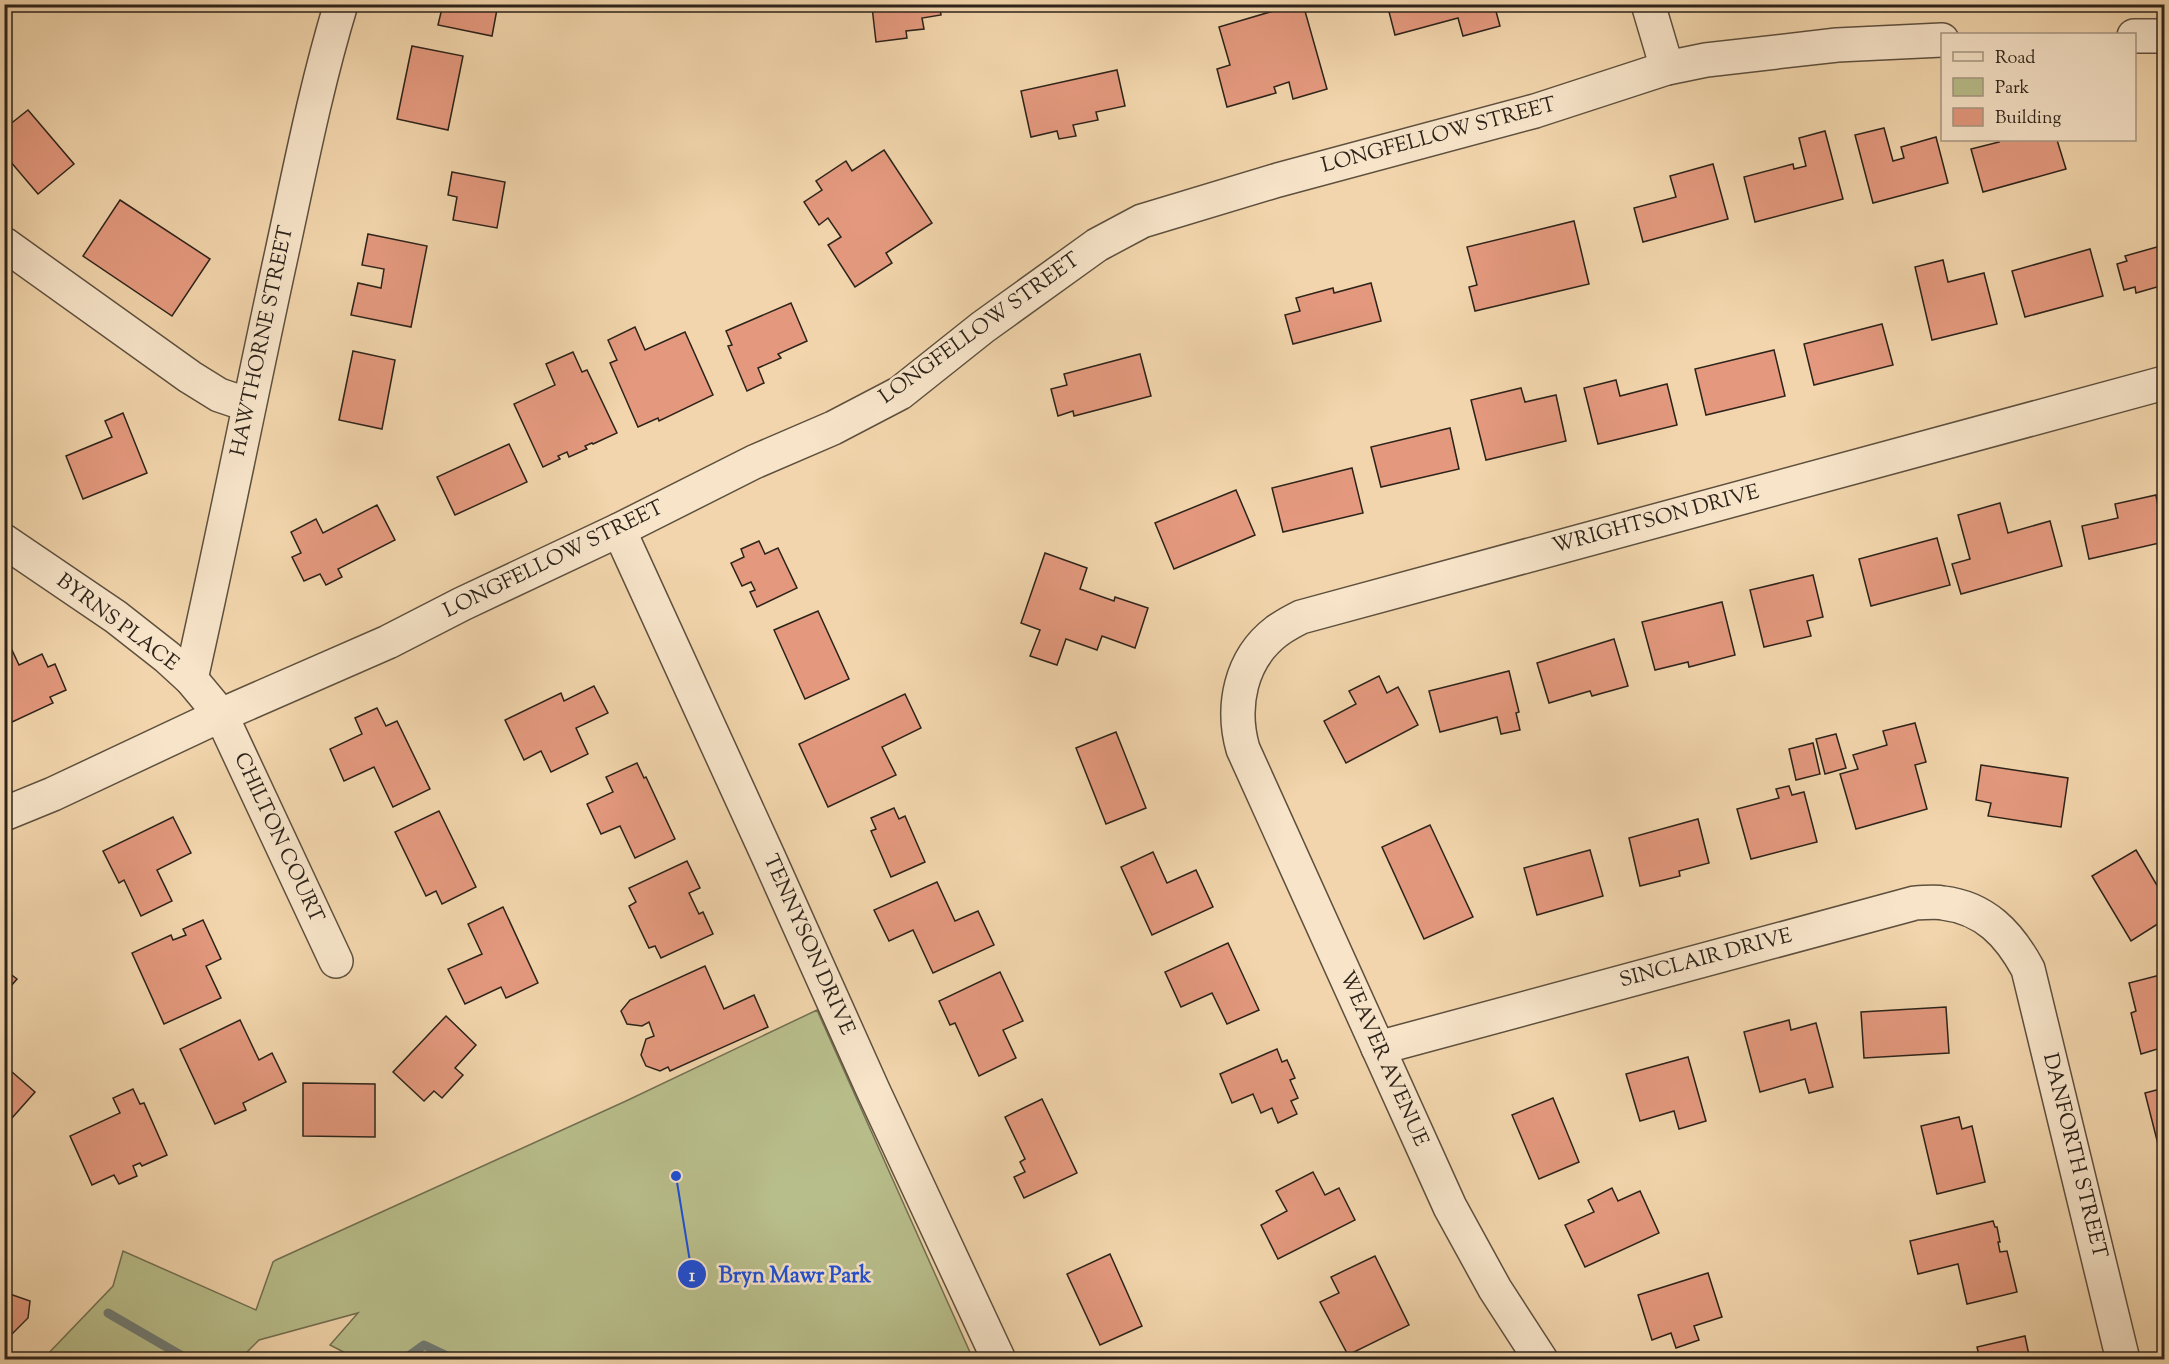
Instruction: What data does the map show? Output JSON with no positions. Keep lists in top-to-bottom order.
{
  "streets": {
    "street": [
      "LONGFELLOW STREET",
      "HAWTHORNE STREET",
      "WRIGHTSON DRIVE",
      "BYRNS PLACE",
      "CHILTON COURT",
      "TENNYSON DRIVE",
      "SINCLAIR DRIVE",
      "WEAVER AVENUE",
      "DANFORTH STREET"
    ]
  },
  "crossings": [
    ["LONGFELLOW STREET", "BYRNS PLACE"],
    ["LONGFELLOW STREET", "CHILTON COURT"],
    ["LONGFELLOW STREET", "TENNYSON DRIVE"],
    ["HAWTHORNE STREET", "BYRNS PLACE"],
    ["WRIGHTSON DRIVE", "WEAVER AVENUE"],
    ["BYRNS PLACE", "CHILTON COURT"],
    ["SINCLAIR DRIVE", "WEAVER AVENUE"],
    ["SINCLAIR DRIVE", "DANFORTH STREET"]
  ],
  "places": ["Bryn Mawr Park"],
  "legend": ["Road", "Park", "Building"]
}
